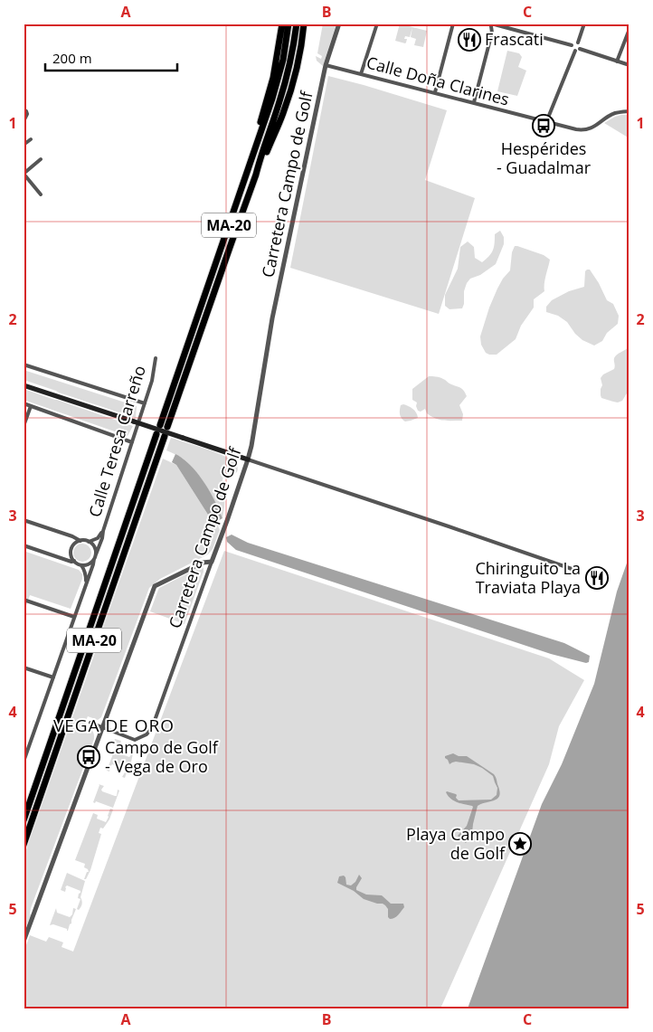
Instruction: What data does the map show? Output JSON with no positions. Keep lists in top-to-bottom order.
{
  "streets": {
    "highway": ["MA-20"],
    "street": ["Calle Doña Clarines", "Carretera Campo de Golf", "Calle Teresa Carreño"]
  },
  "crossings": [
    ["Calle Doña Clarines", "Carretera Campo de Golf"]
  ],
  "districts": ["VEGA DE ORO"],
  "places": {
    "restaurant": ["Frascati", "Chiringuito La Traviata Playa"],
    "bus stop": ["Hespérides - Guadalmar", "Campo de Golf - Vega de Oro"],
    "place": ["Playa Campo de Golf"]
  },
  "scale_bar": "200 m",
  "grid": {
    "columns": ["A", "B", "C"],
    "rows": [
      "1",
      "2",
      "3",
      "4",
      "5"
    ]
  }
}
